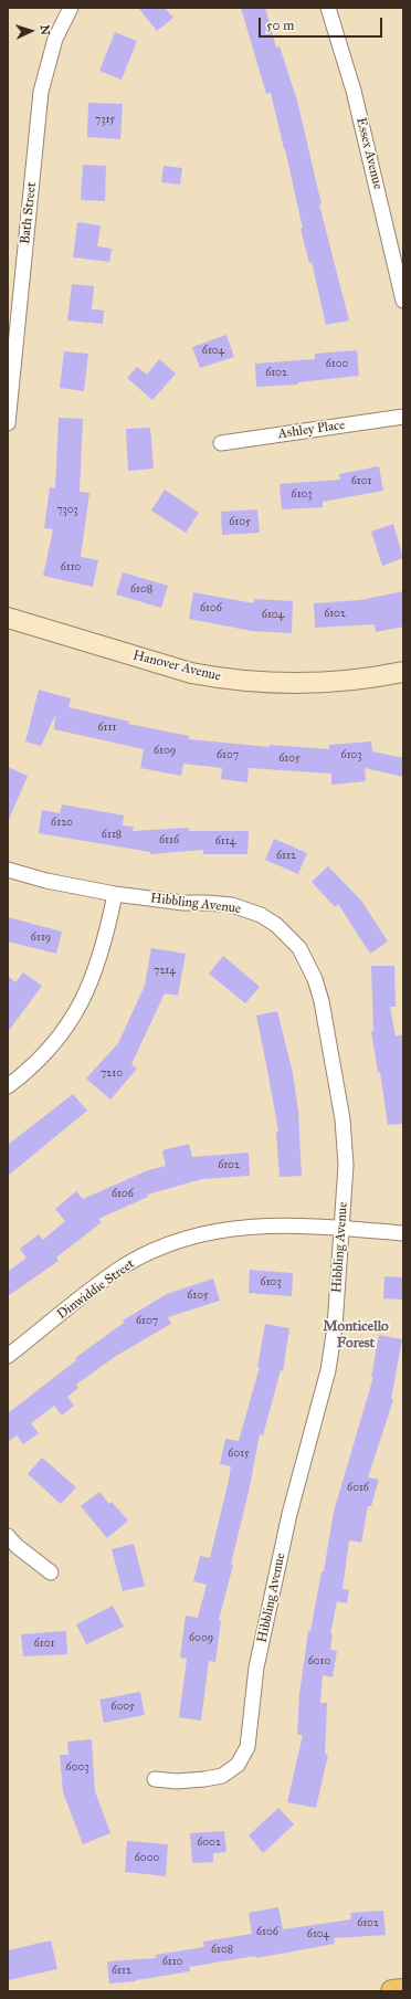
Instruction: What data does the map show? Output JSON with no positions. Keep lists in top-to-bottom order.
{
  "streets": {
    "street": [
      "Essex Avenue",
      "Bath Street",
      "Ashley Place",
      "Hanover Avenue",
      "Hibbling Avenue",
      "Dinwiddie Street"
    ]
  },
  "crossings": [
    ["Hibbling Avenue", "Dinwiddie Street"]
  ],
  "districts": ["Monticello Forest"],
  "house_numbers": [
    "7315",
    "6104",
    "6100",
    "6102",
    "6101",
    "6103",
    "7303",
    "6105",
    "6110",
    "6108",
    "6106",
    "6102",
    "6104",
    "6111",
    "6109",
    "6107",
    "6103",
    "6105",
    "6120",
    "6118",
    "6116",
    "6114",
    "6112",
    "6119",
    "7214",
    "7210",
    "6102",
    "6106",
    "6103",
    "6105",
    "6107",
    "6015",
    "6016",
    "6009",
    "6101",
    "6010",
    "6005",
    "6003",
    "6002",
    "6000",
    "6102",
    "6106",
    "6104",
    "6108",
    "6110",
    "6112"
  ],
  "scale_bar": "50 m",
  "north": "right"
}
